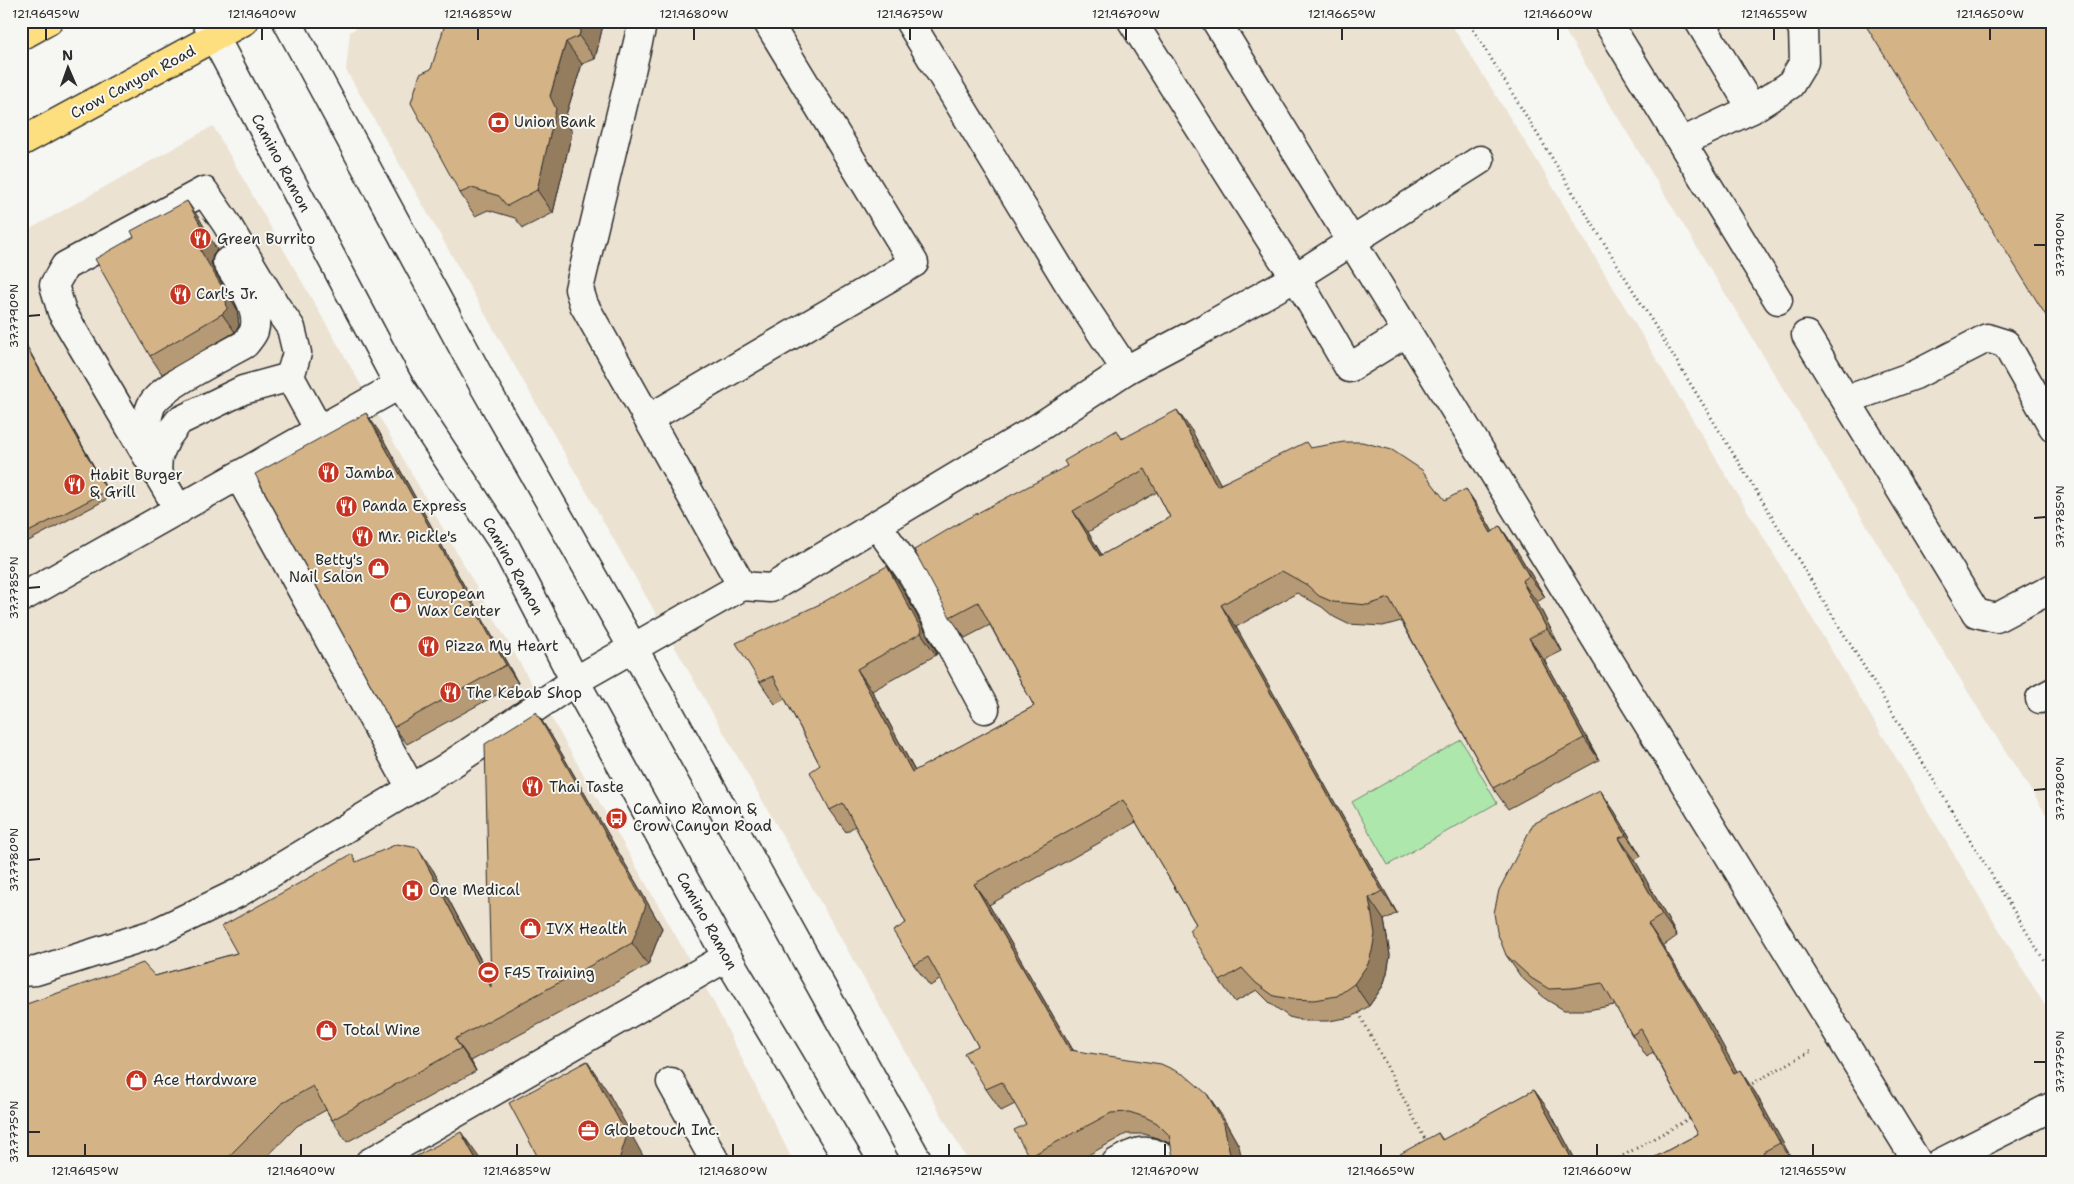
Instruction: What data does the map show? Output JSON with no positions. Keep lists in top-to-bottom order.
{
  "streets": {
    "main road": ["Crow Canyon Road"],
    "street": ["Camino Ramon"]
  },
  "crossings": [
    ["Crow Canyon Road", "Camino Ramon"]
  ],
  "places": {
    "bank": ["Union Bank"],
    "restaurant": [
      "Green Burrito",
      "Carl's Jr.",
      "Jamba",
      "Habit Burger & Grill",
      "Panda Express",
      "Mr. Pickle's",
      "Pizza My Heart",
      "The Kebab Shop",
      "Thai Taste"
    ],
    "shop": [
      "Betty's Nail Salon",
      "European Wax Center",
      "IVX Health",
      "Total Wine",
      "Ace Hardware"
    ],
    "bus stop": ["Camino Ramon & Crow Canyon Road"],
    "hospital": ["One Medical"],
    "sports": ["F45 Training"],
    "office": ["Globetouch Inc."]
  },
  "north": "top",
  "coordinates": [
    "121.9695°W",
    "121.9690°W",
    "121.9685°W",
    "121.9680°W",
    "121.9675°W",
    "121.9670°W",
    "121.9665°W",
    "121.9660°W",
    "121.9655°W",
    "121.9650°W",
    "37.7790°N",
    "37.7785°N",
    "37.7780°N",
    "37.7775°N"
  ]
}
